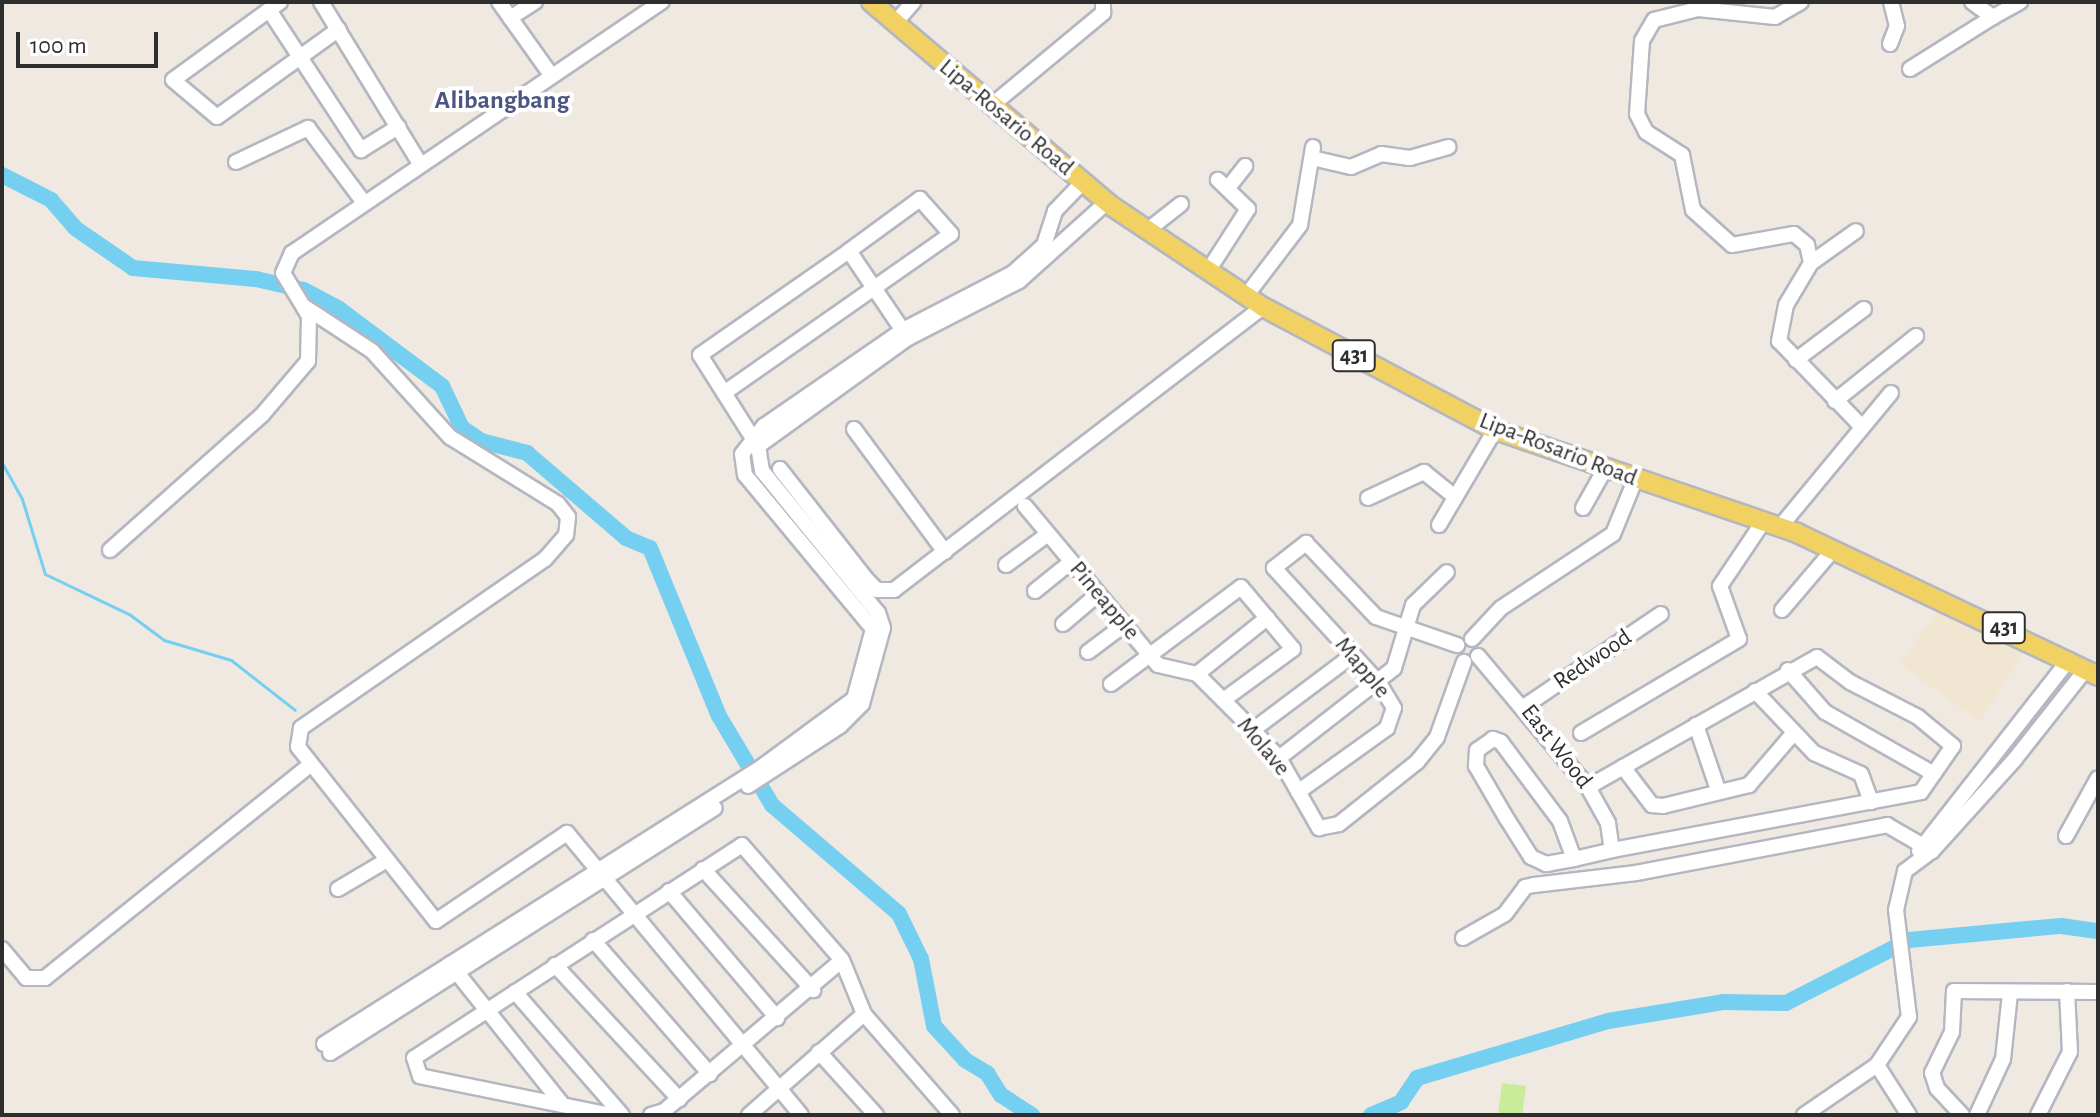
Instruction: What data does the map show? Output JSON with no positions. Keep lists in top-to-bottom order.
{
  "streets": {
    "main road": ["Lipa-Rosario Road", "431"],
    "street": [
      "Pineapple",
      "Redwood",
      "Mapple",
      "Molave",
      "East Wood"
    ]
  },
  "crossings": [
    ["Pineapple", "Molave"],
    ["Redwood", "East Wood"],
    ["Mapple", "Molave"],
    ["Molave", "East Wood"]
  ],
  "districts": ["Alibangbang"],
  "scale_bar": "100 m"
}
